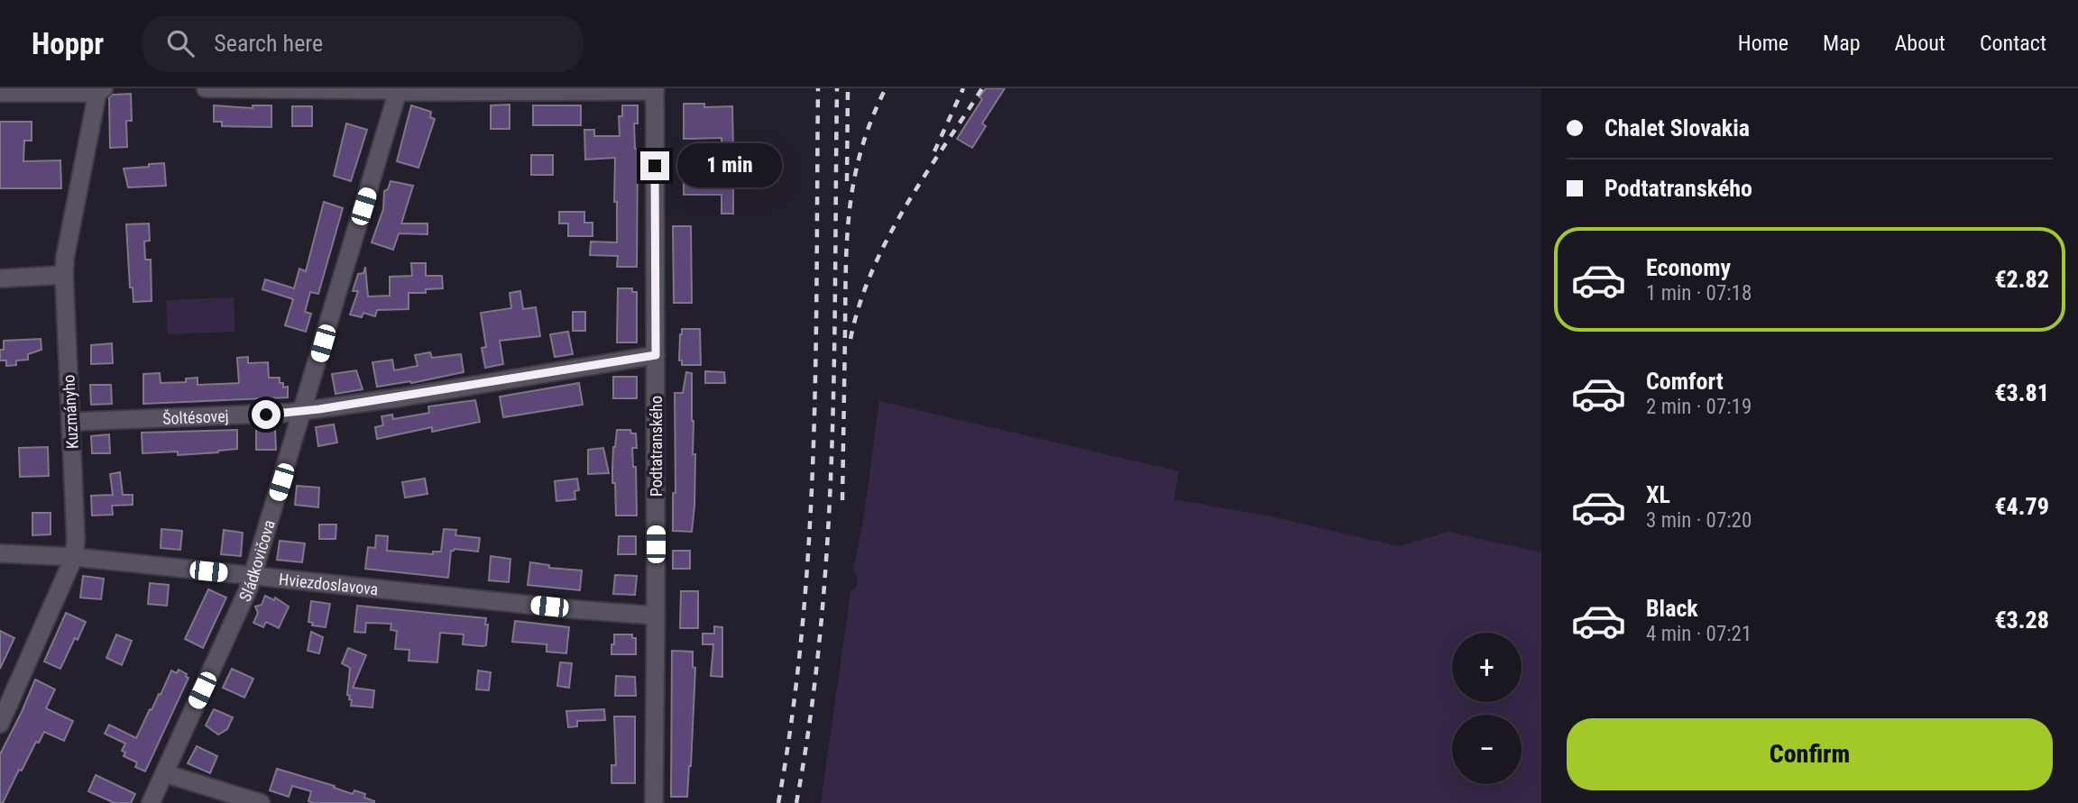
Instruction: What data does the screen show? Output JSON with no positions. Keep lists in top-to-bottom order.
{
  "streets": {
    "street": [
      "Kuzmányho",
      "Šoltésovej",
      "Podtatranského",
      "Sládkovičova",
      "Hviezdoslavova"
    ]
  },
  "crossings": [
    ["Kuzmányho", "Šoltésovej"],
    ["Kuzmányho", "Hviezdoslavova"],
    ["Šoltésovej", "Podtatranského"],
    ["Šoltésovej", "Sládkovičova"],
    ["Podtatranského", "Hviezdoslavova"],
    ["Sládkovičova", "Hviezdoslavova"]
  ],
  "page": {
    "header": "Hoppr",
    "search": "Search here",
    "nav": [
      "Home",
      "Map",
      "About",
      "Contact"
    ],
    "banner": ["Chalet Slovakia", "Podtatranského"],
    "bubble": "1 min",
    "list": [
      {
        "name": "Economy",
        "note": "1 min · 07:18",
        "value": "€2.82"
      },
      {
        "name": "Comfort",
        "note": "2 min · 07:19",
        "value": "€3.81"
      },
      {
        "name": "XL",
        "note": "3 min · 07:20",
        "value": "€4.79"
      },
      {
        "name": "Black",
        "note": "4 min · 07:21",
        "value": "€3.28"
      }
    ],
    "map_buttons": ["+", "−"],
    "buttons": "Confirm"
  }
}
